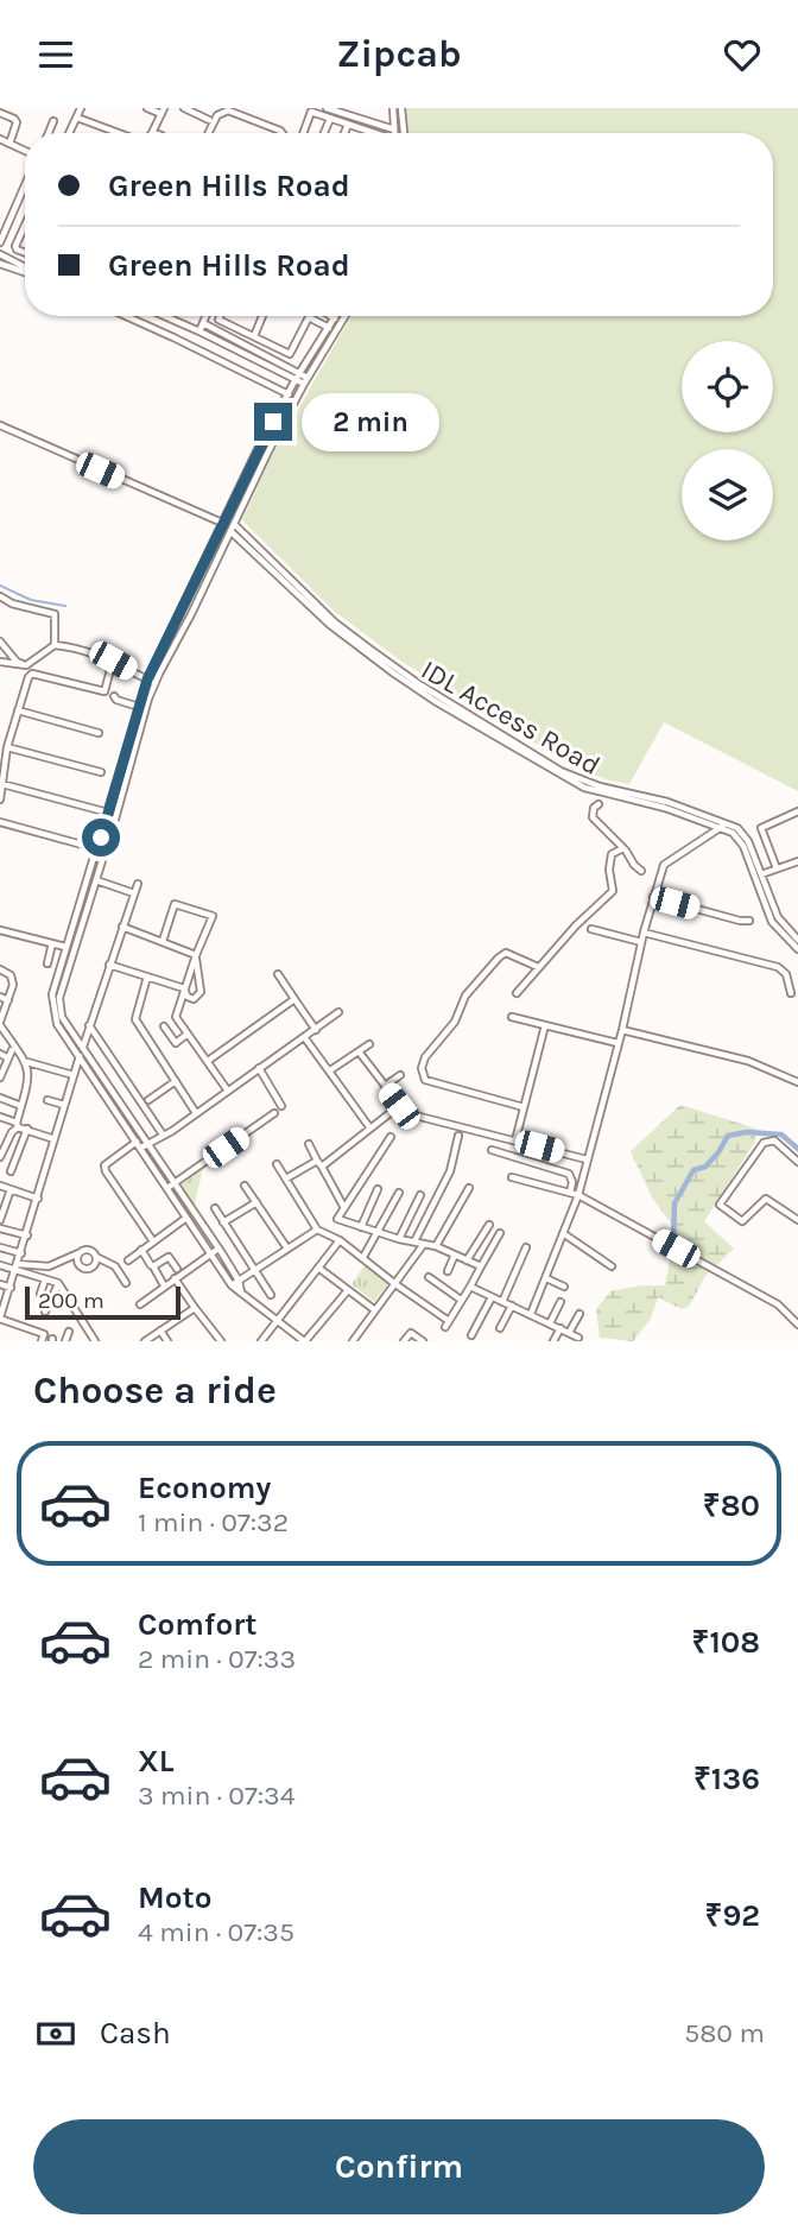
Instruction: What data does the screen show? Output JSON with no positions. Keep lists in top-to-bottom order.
{
  "streets": {
    "street": ["IDL Access Road"]
  },
  "scale_bar": "200 m",
  "page": {
    "header": "Zipcab",
    "banner": ["Green Hills Road", "Green Hills Road"],
    "bubble": "2 min",
    "scale": "200 m",
    "heading": "Choose a ride",
    "list": [
      {
        "name": "Economy",
        "note": "1 min · 07:32",
        "value": "₹80"
      },
      {
        "name": "Comfort",
        "note": "2 min · 07:33",
        "value": "₹108"
      },
      {
        "name": "XL",
        "note": "3 min · 07:34",
        "value": "₹136"
      },
      {
        "name": "Moto",
        "note": "4 min · 07:35",
        "value": "₹92"
      }
    ],
    "pay": ["Cash", "580 m"],
    "buttons": "Confirm"
  }
}
